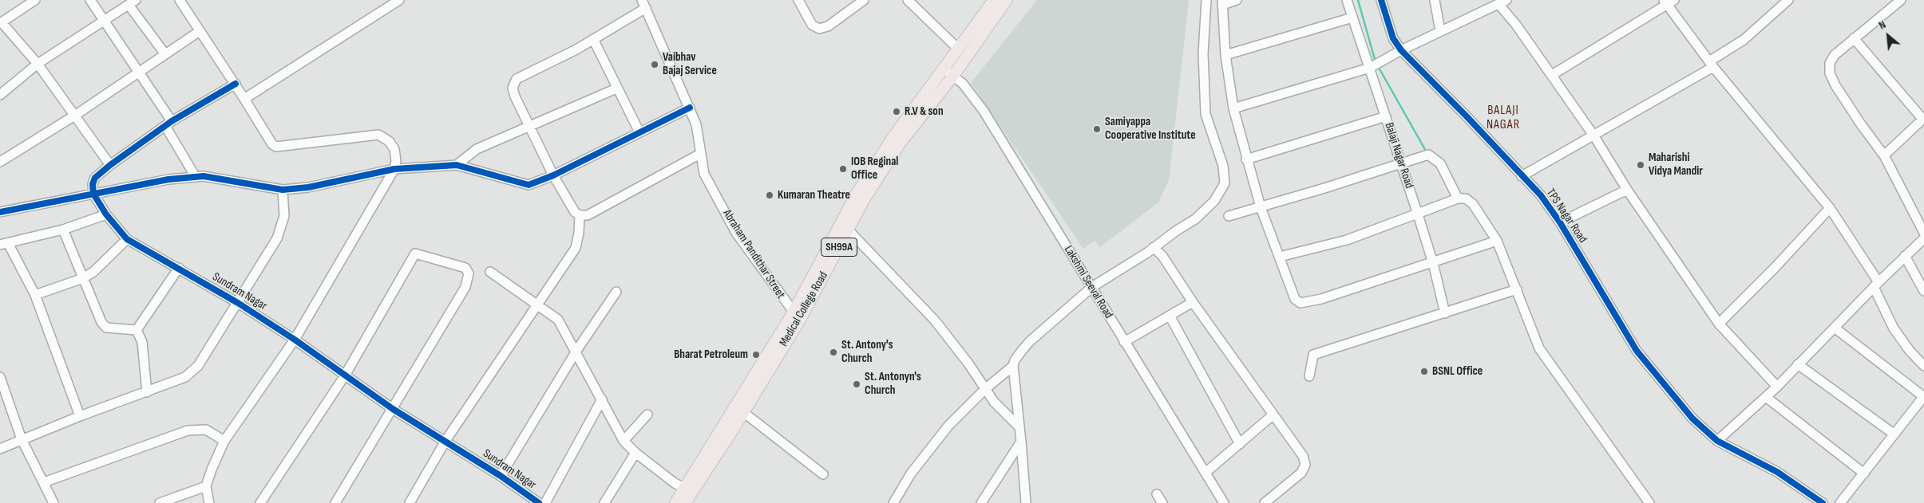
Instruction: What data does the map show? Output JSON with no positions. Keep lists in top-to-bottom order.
{
  "streets": {
    "main road": ["SH99A", "Medical College Road"],
    "street": [
      "Balaji Nagar Road",
      "TPS Nagar Road",
      "Abraham Pandithar Street",
      "Lakshmi Seeval Road",
      "Sundram Nagar"
    ]
  },
  "crossings": [
    ["Abraham Pandithar Street", "Medical College Road"],
    ["Lakshmi Seeval Road", "Medical College Road"]
  ],
  "districts": ["BALAJI NAGAR"],
  "places": [
    "Vaibhav Bajaj Service",
    "R.V & son",
    "Samiyappa Cooperative Institute",
    "Maharishi Vidya Mandir",
    "IOB Reginal Office",
    "Kumaran Theatre",
    "St. Antony's Church",
    "Bharat Petroleum",
    "BSNL Office",
    "St. Antonyn's Church"
  ],
  "north": "top left"
}
